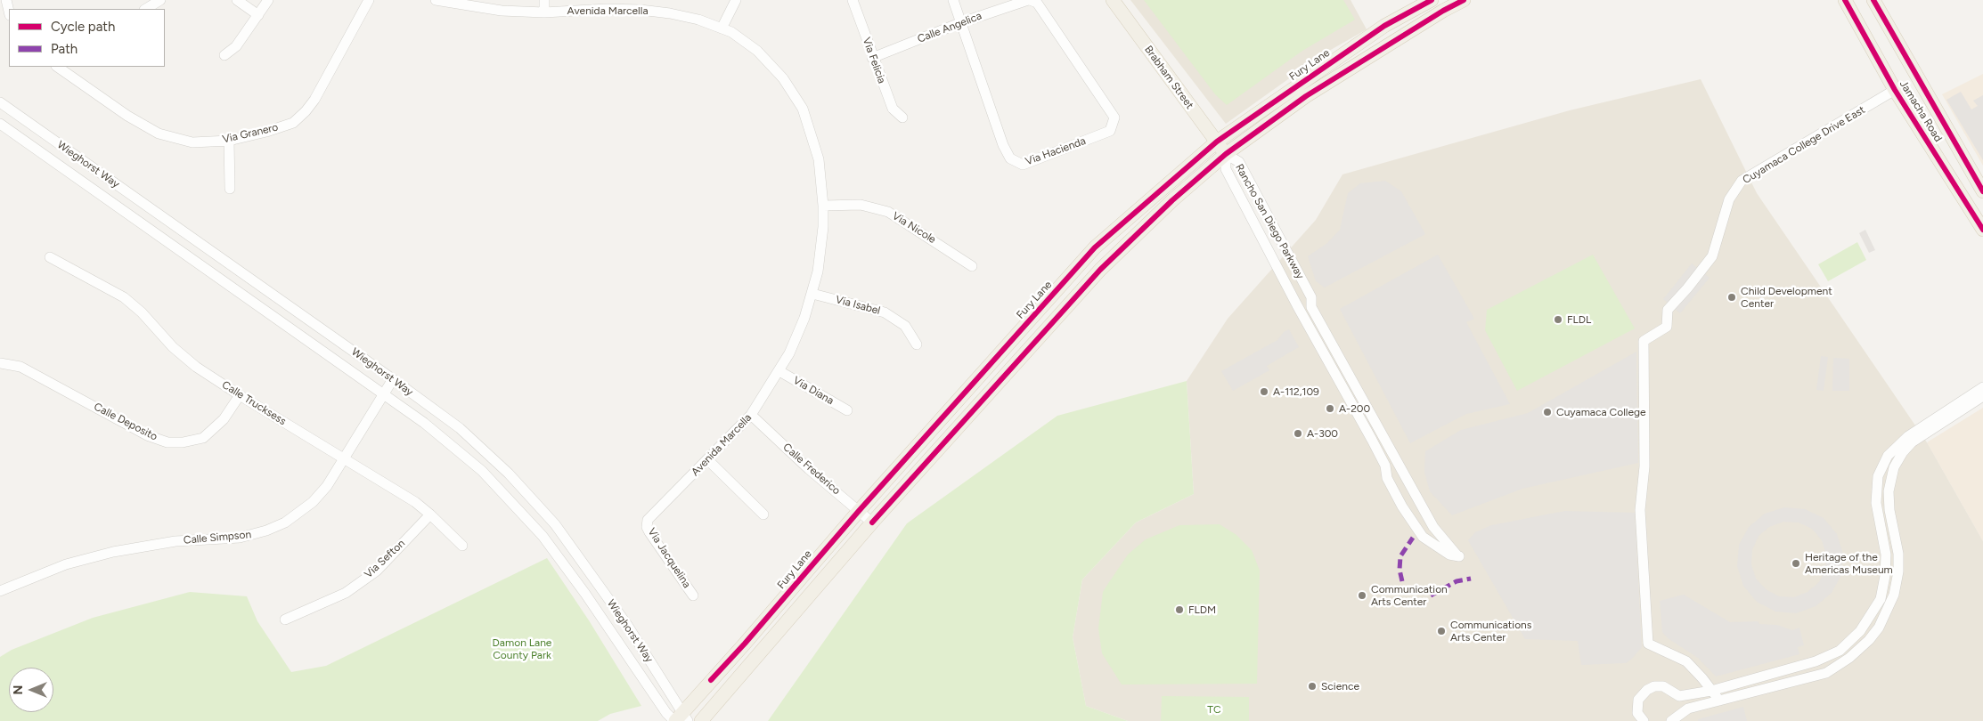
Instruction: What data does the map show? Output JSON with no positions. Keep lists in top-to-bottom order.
{
  "streets": {
    "main road": ["Fury Lane", "Brabham Street", "Jamacha Road"],
    "street": [
      "Avenida Marcella",
      "Calle Angelica",
      "Via Felicia",
      "Via Granero",
      "Cuyamaca College Drive East",
      "Via Hacienda",
      "Wieghorst Way",
      "Rancho San Diego Parkway",
      "Via Nicole",
      "Via Isabel",
      "Via Diana",
      "Calle Trucksess",
      "Calle Deposito",
      "Calle Frederico",
      "Calle Simpson",
      "Via Jacquelina",
      "Via Sefton"
    ]
  },
  "crossings": [
    ["Avenida Marcella", "Via Nicole"],
    ["Avenida Marcella", "Via Isabel"],
    ["Avenida Marcella", "Via Diana"],
    ["Avenida Marcella", "Calle Frederico"],
    ["Avenida Marcella", "Via Jacquelina"],
    ["Calle Angelica", "Via Felicia"],
    ["Calle Angelica", "Via Hacienda"],
    ["Fury Lane", "Brabham Street"],
    ["Fury Lane", "Wieghorst Way"],
    ["Fury Lane", "Calle Frederico"],
    ["Brabham Street", "Rancho San Diego Parkway"],
    ["Jamacha Road", "Cuyamaca College Drive East"],
    ["Wieghorst Way", "Calle Simpson"],
    ["Calle Trucksess", "Calle Deposito"],
    ["Calle Trucksess", "Calle Simpson"],
    ["Calle Trucksess", "Via Sefton"]
  ],
  "parks": ["Damon Lane County Park", "TC"],
  "places": [
    "Child Development Center",
    "FLDL",
    "A-112,109",
    "A-200",
    "Cuyamaca College",
    "A-300",
    "Heritage of the Americas Museum",
    "Communication Arts Center",
    "FLDM",
    "Communications Arts Center",
    "Science"
  ],
  "legend": ["Cycle path", "Path"],
  "north": "left"
}
